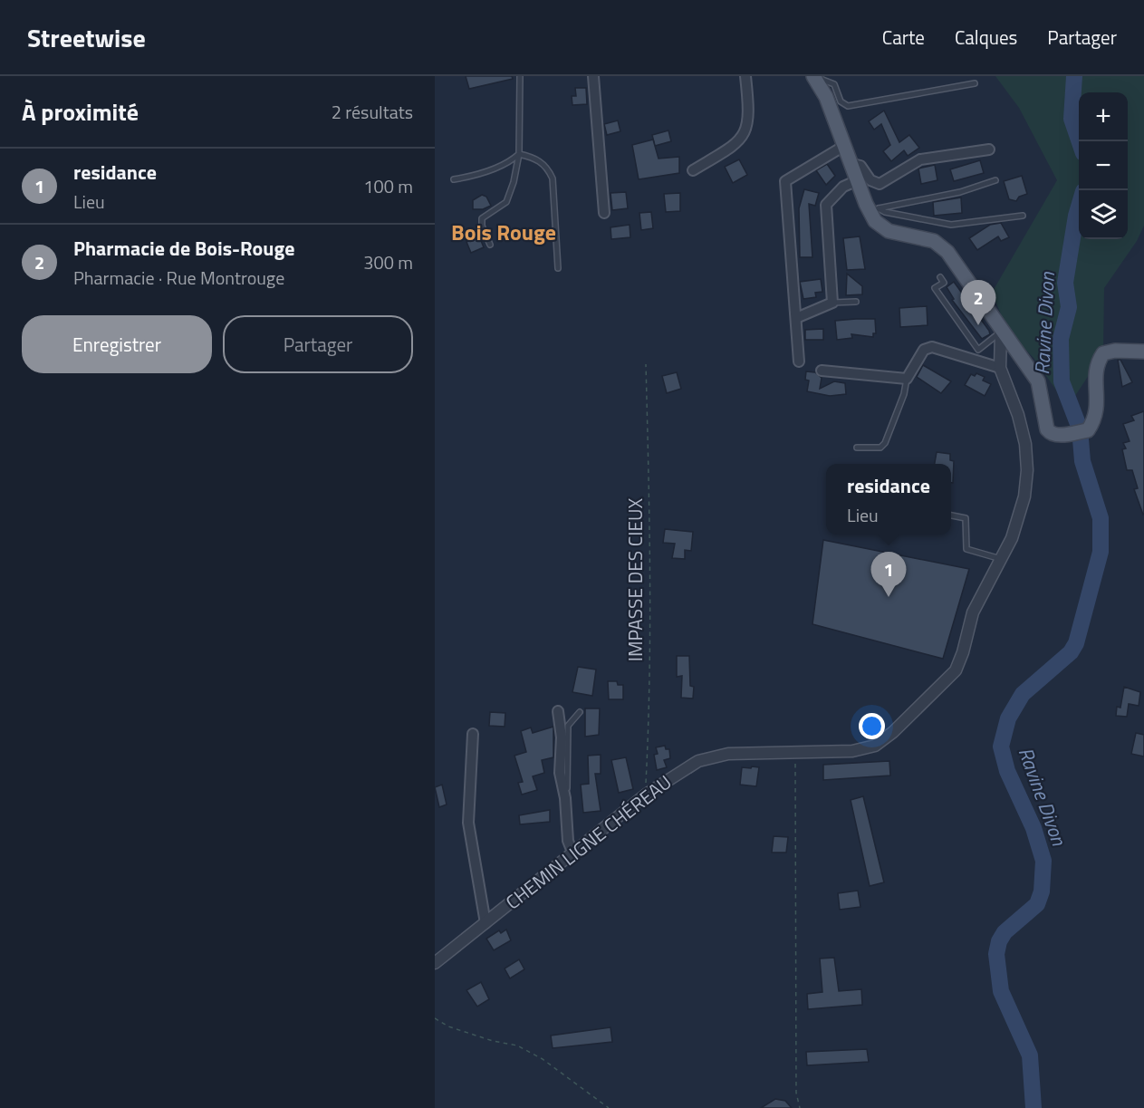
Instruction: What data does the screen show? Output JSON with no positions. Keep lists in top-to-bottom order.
{
  "streets": {
    "street": ["CHEMIN LIGNE CHÉREAU"],
    "path": ["IMPASSE DES CIEUX"]
  },
  "crossings": [
    ["IMPASSE DES CIEUX", "CHEMIN LIGNE CHÉREAU"]
  ],
  "districts": ["Bois Rouge"],
  "water": ["Ravine Divon"],
  "page": {
    "header": "Streetwise",
    "nav": ["Carte", "Calques", "Partager"],
    "heading": ["À proximité", "2 résultats"],
    "map_buttons": ["+", "−"],
    "list": [
      {
        "mark": "1",
        "name": "residance",
        "note": "Lieu",
        "value": "100 m"
      },
      {
        "mark": "2",
        "name": "Pharmacie de Bois-Rouge",
        "note": "Pharmacie · Rue Montrouge",
        "value": "300 m"
      }
    ],
    "pins": ["2", "1"],
    "buttons": ["Enregistrer", "Partager"],
    "popup": ["residance", "Lieu"]
  }
}
